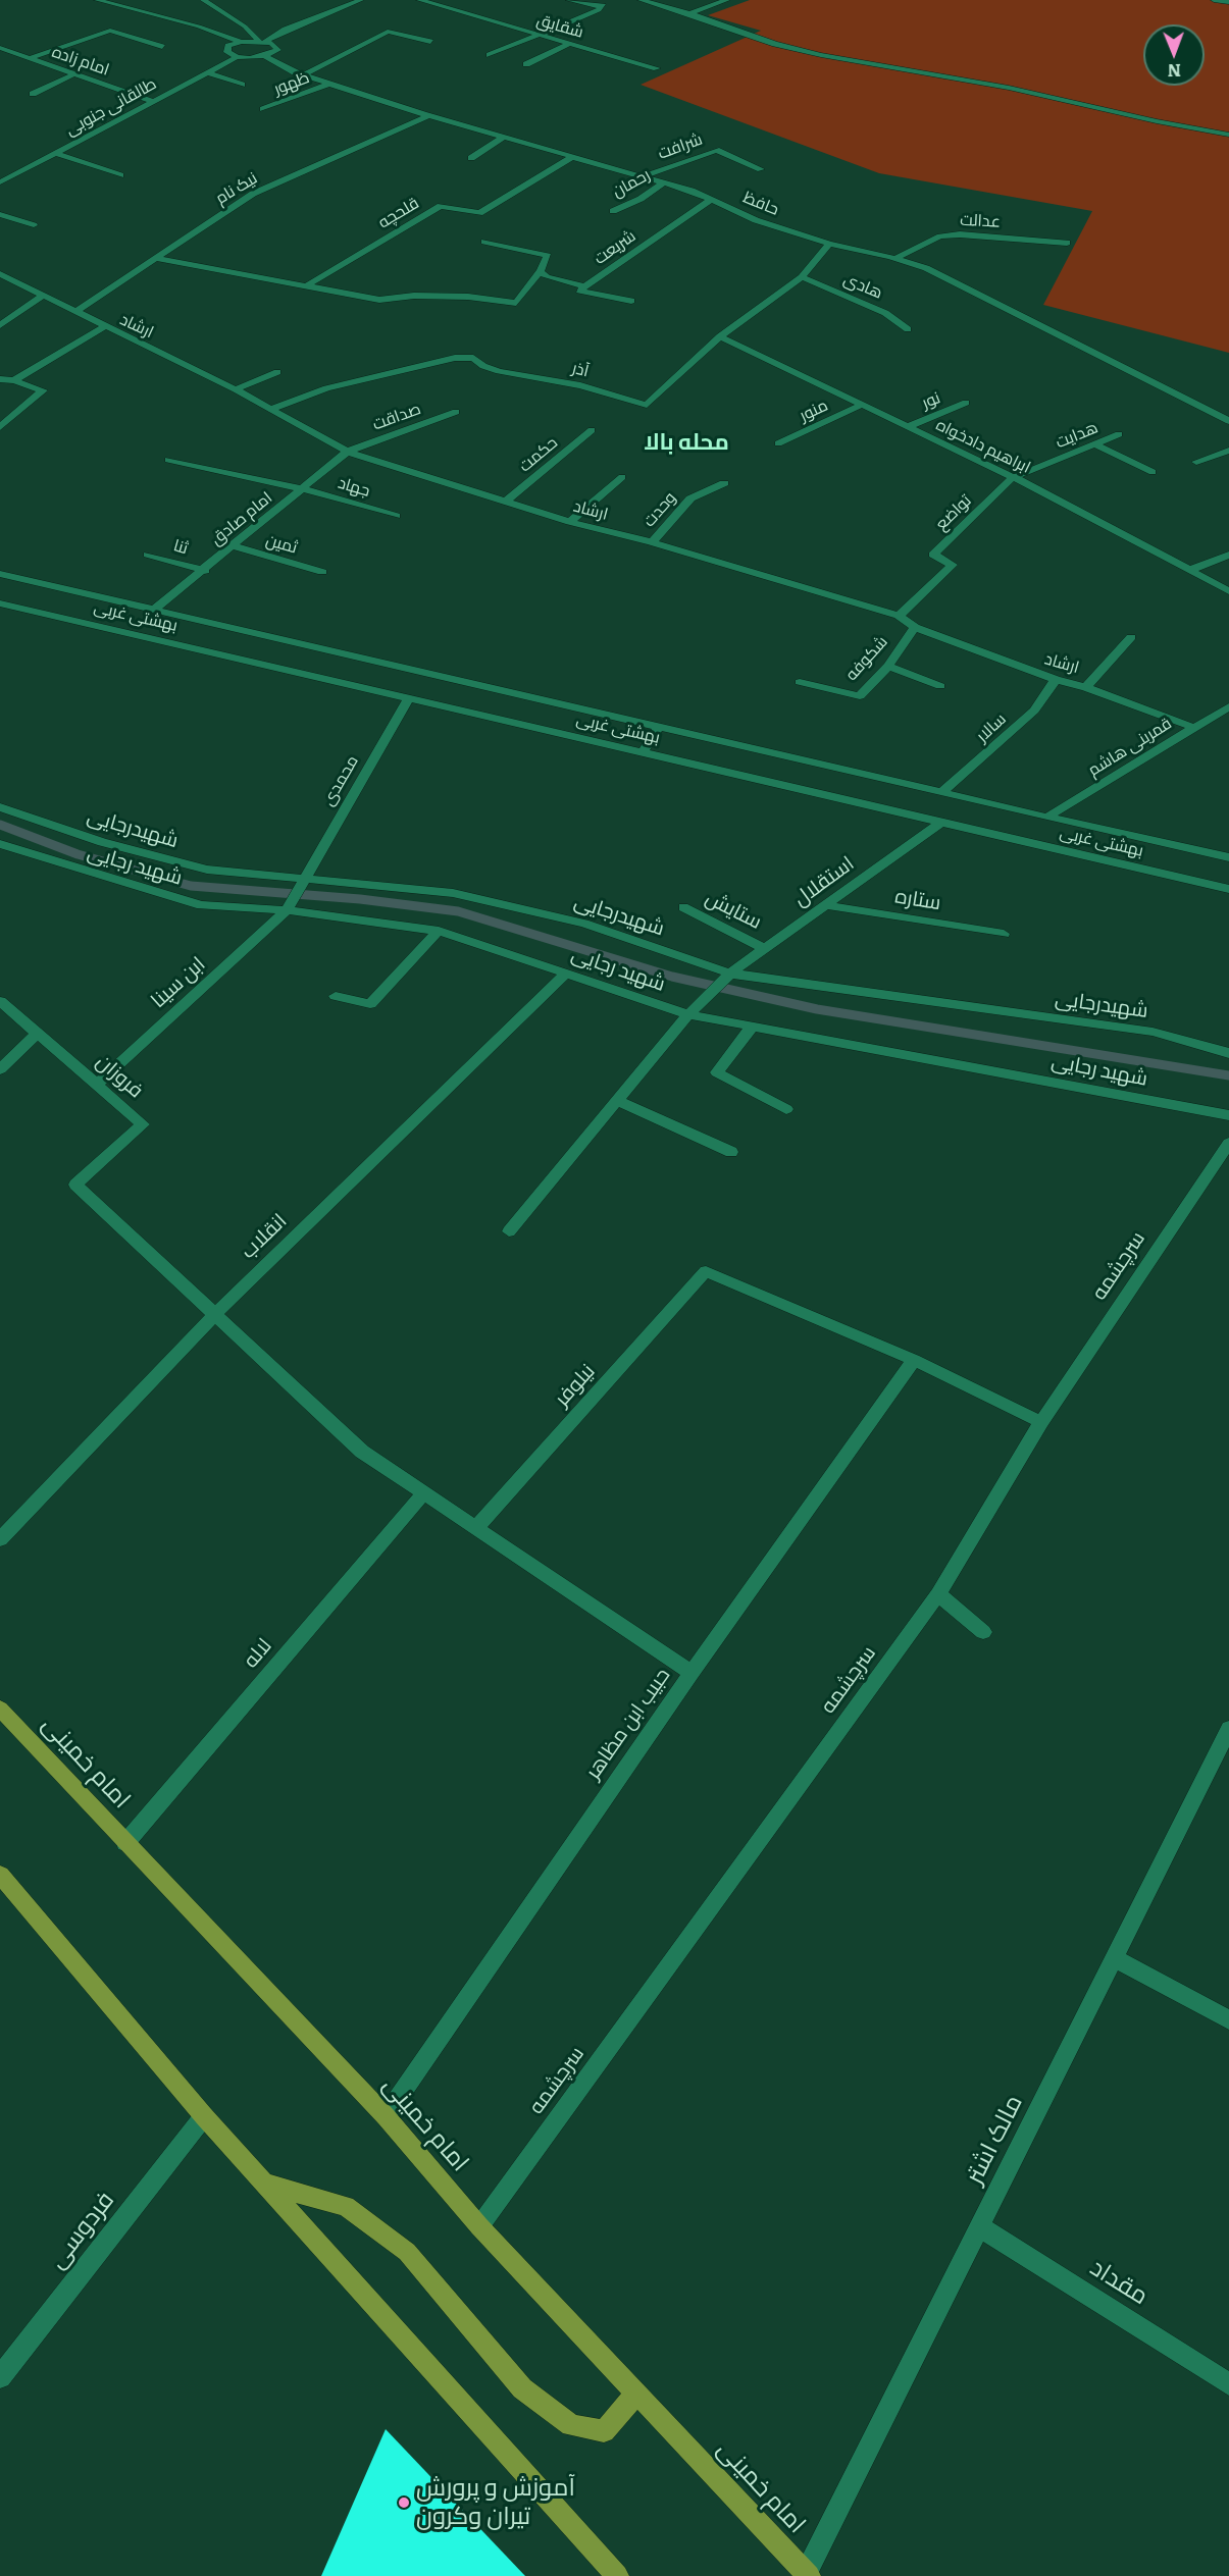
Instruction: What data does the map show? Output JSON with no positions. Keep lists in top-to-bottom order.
{
  "streets": {
    "main road": ["امام خمینی"],
    "street": [
      "شقایق",
      "امام زاده",
      "ظهور",
      "طالقانی جنوبی",
      "شرافت",
      "رحمان",
      "نیک نام",
      "حافظ",
      "قلحچه",
      "عدالت",
      "شریعت",
      "هادی",
      "ارشاد",
      "آذر",
      "نور",
      "منور",
      "صداقت",
      "هدایت",
      "ابراهیم دادخواه",
      "حکمت",
      "جهاد",
      "وحدت",
      "تواضع",
      "امام صادق",
      "ثمین",
      "ثنا",
      "بهشتی غربی",
      "شکوفه",
      "سالار",
      "قمربنی هاشم",
      "محمدی",
      "شهیدرجایی",
      "شهید رجایی",
      "استقلال",
      "ستاره",
      "ستایش",
      "ابن سینا",
      "فروزان",
      "انقلاب",
      "سرچشمه",
      "نیلوفر",
      "لاله",
      "حبیب ابن مظاهر",
      "مالک اشتر",
      "فردوسی",
      "مقداد"
    ]
  },
  "crossings": [
    ["امام زاده", "طالقانی جنوبی"],
    ["ظهور", "حافظ"],
    ["شرافت", "حافظ"],
    ["رحمان", "حافظ"],
    ["نیک نام", "حافظ"],
    ["نیک نام", "ارشاد"],
    ["حافظ", "قلحچه"],
    ["حافظ", "عدالت"],
    ["حافظ", "شریعت"],
    ["حافظ", "آذر"],
    ["هادی", "آذر"],
    ["ارشاد", "آذر"],
    ["ارشاد", "صداقت"],
    ["ارشاد", "حکمت"],
    ["ارشاد", "وحدت"],
    ["ارشاد", "تواضع"],
    ["ارشاد", "امام صادق"],
    ["ارشاد", "شکوفه"],
    ["ارشاد", "سالار"],
    ["ارشاد", "قمربنی هاشم"],
    ["آذر", "ابراهیم دادخواه"],
    ["نور", "ابراهیم دادخواه"],
    ["منور", "ابراهیم دادخواه"],
    ["صداقت", "امام صادق"],
    ["هدایت", "ابراهیم دادخواه"],
    ["هدایت", "تواضع"],
    ["ابراهیم دادخواه", "تواضع"],
    ["جهاد", "امام صادق"],
    ["امام صادق", "ثمین"],
    ["امام صادق", "ثنا"],
    ["امام صادق", "بهشتی غربی"],
    ["بهشتی غربی", "سالار"],
    ["بهشتی غربی", "قمربنی هاشم"],
    ["بهشتی غربی", "محمدی"],
    ["بهشتی غربی", "استقلال"],
    ["محمدی", "شهیدرجایی"],
    ["محمدی", "شهید رجایی"],
    ["محمدی", "ابن سینا"],
    ["شهیدرجایی", "استقلال"],
    ["شهید رجایی", "استقلال"],
    ["شهید رجایی", "ابن سینا"],
    ["شهید رجایی", "انقلاب"],
    ["استقلال", "ستاره"],
    ["استقلال", "ستایش"],
    ["ابن سینا", "فروزان"],
    ["فروزان", "انقلاب"],
    ["سرچشمه", "امام خمینی"],
    ["نیلوفر", "حبیب ابن مظاهر"],
    ["لاله", "امام خمینی"],
    ["حبیب ابن مظاهر", "امام خمینی"],
    ["امام خمینی", "مالک اشتر"],
    ["مالک اشتر", "مقداد"]
  ],
  "districts": ["محله بالا"],
  "places": ["آموزش و پرورش تیران وکرون"],
  "north": "bottom"
}
